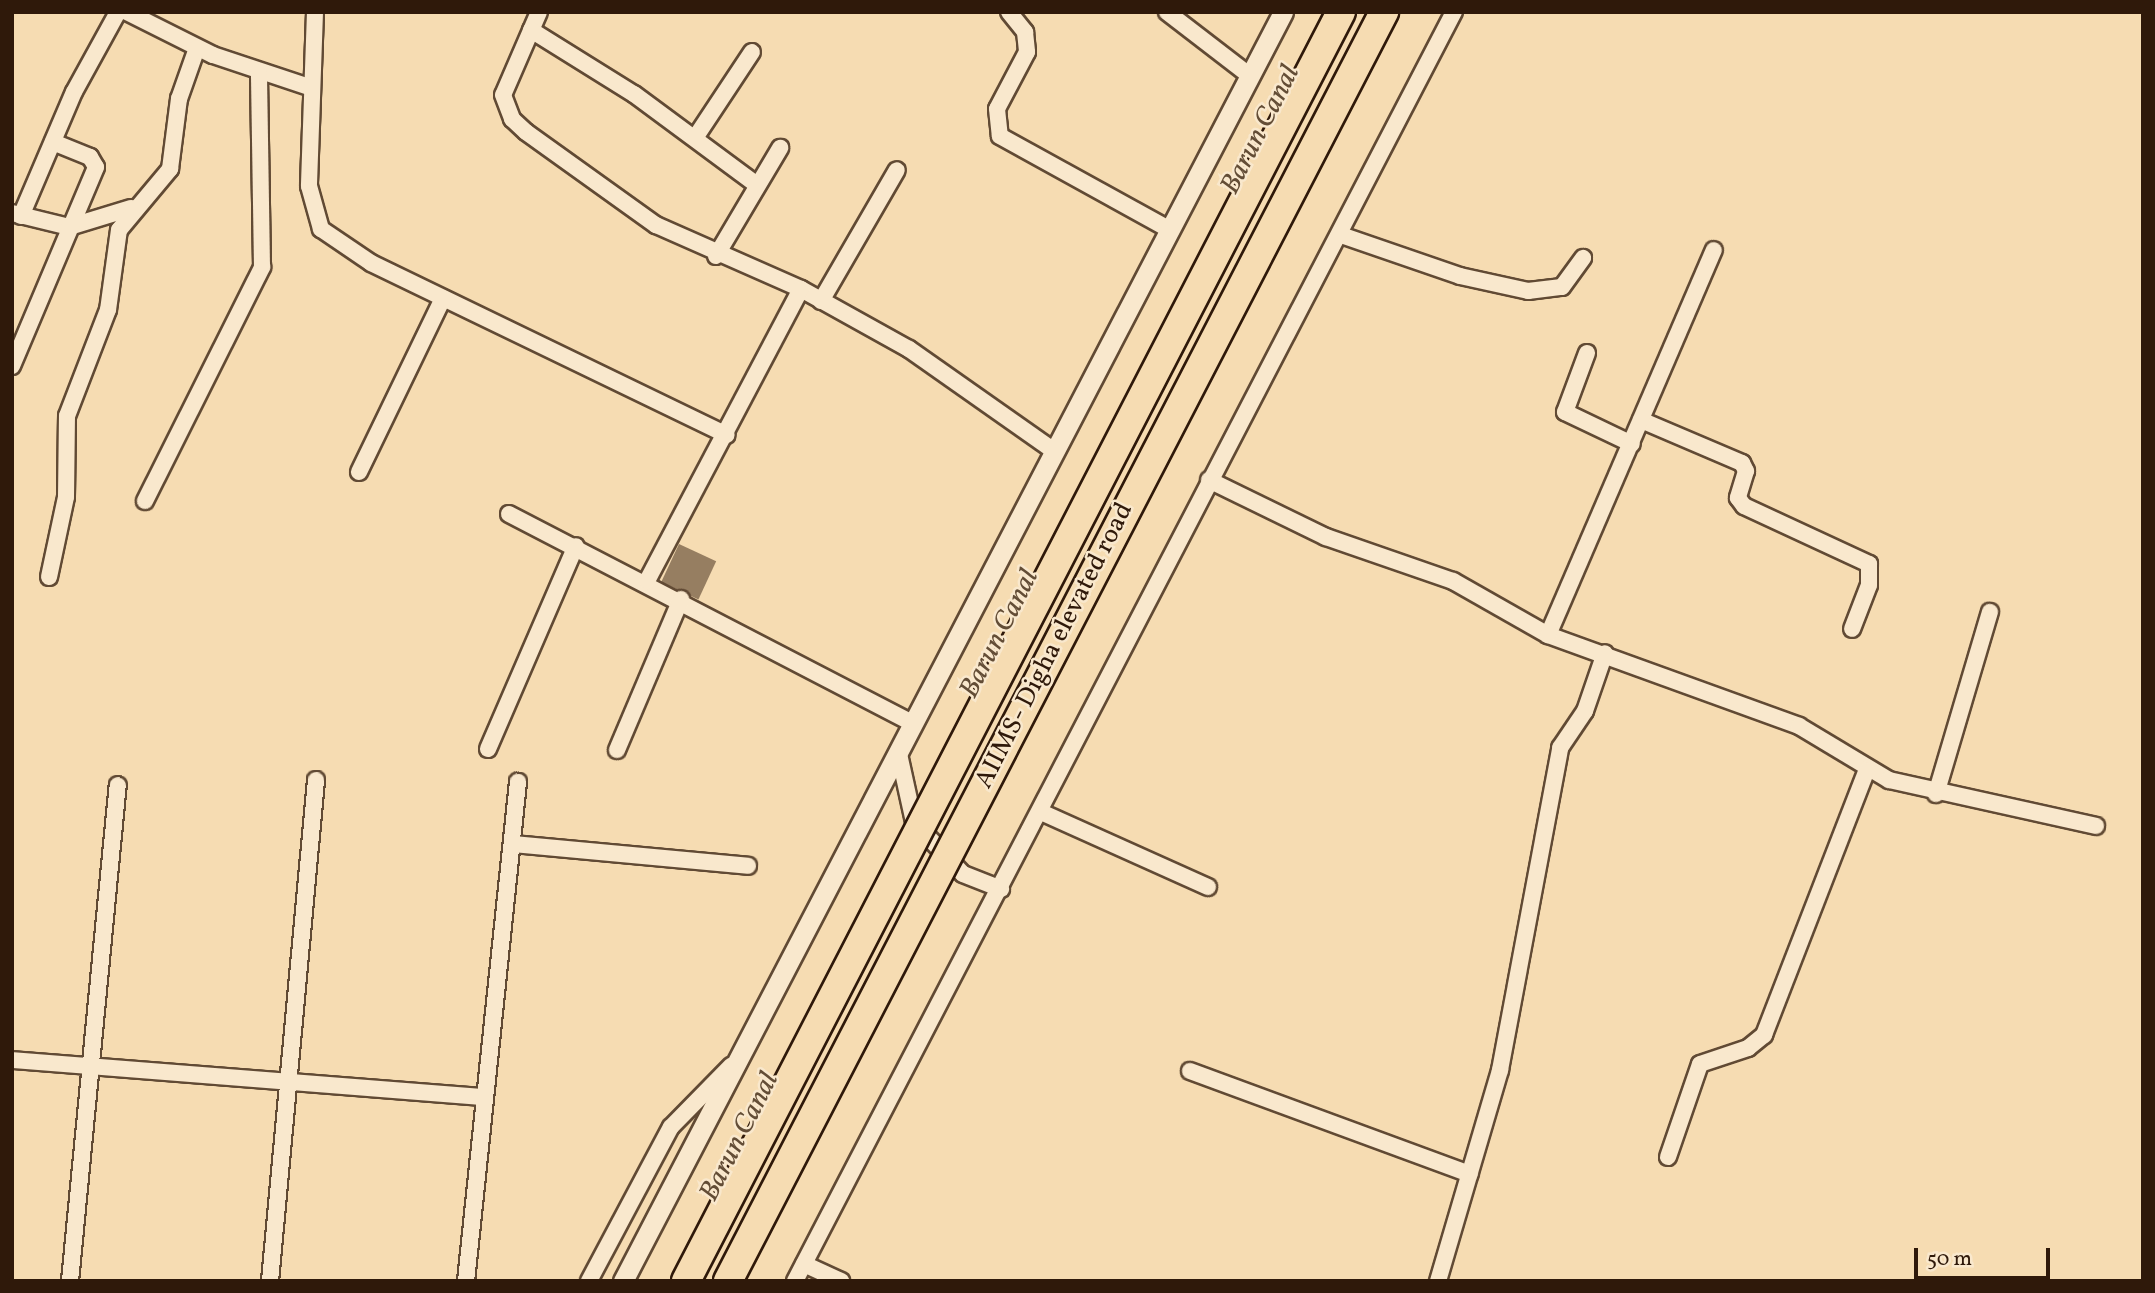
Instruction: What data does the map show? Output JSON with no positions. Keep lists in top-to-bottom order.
{
  "streets": {
    "highway": ["AIIMS- Digha elevated road"]
  },
  "water": ["Barun Canal"],
  "scale_bar": "50 m"
}
